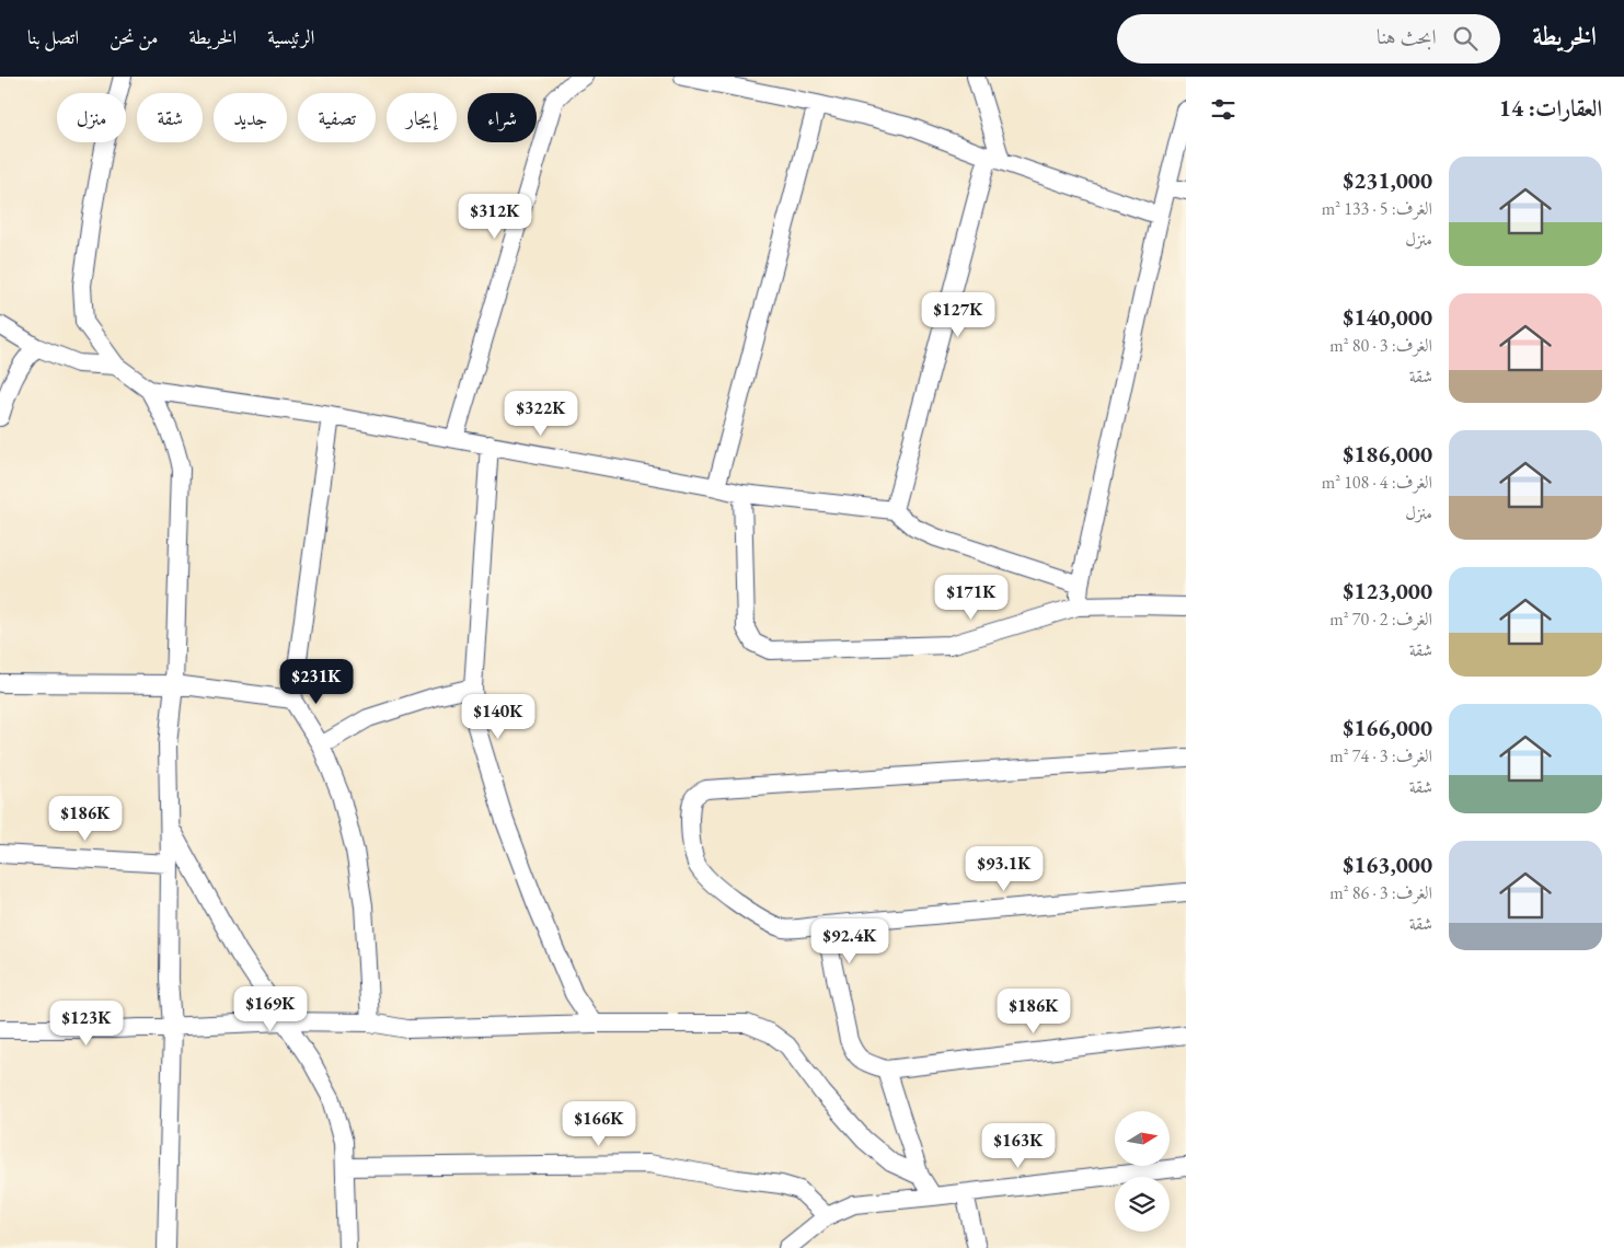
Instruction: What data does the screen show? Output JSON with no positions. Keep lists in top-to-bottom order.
{
  "north": "right",
  "page": {
    "header": "الخريطة",
    "search": "ابحث هنا",
    "nav": [
      "الرئيسية",
      "الخريطة",
      "من نحن",
      "اتصل بنا"
    ],
    "heading": "العقارات: 14",
    "chip": [
      "شراء",
      "إيجار",
      "تصفية",
      "جديد",
      "شقة",
      "منزل"
    ],
    "list": [
      {
        "name": "$231,000",
        "note": "الغرف: 5 · 133 m² · منزل"
      },
      {
        "name": "$140,000",
        "note": "الغرف: 3 · 80 m² · شقة"
      },
      {
        "name": "$186,000",
        "note": "الغرف: 4 · 108 m² · منزل"
      },
      {
        "name": "$123,000",
        "note": "الغرف: 2 · 70 m² · شقة"
      },
      {
        "name": "$166,000",
        "note": "الغرف: 3 · 74 m² · شقة"
      },
      {
        "name": "$163,000",
        "note": "الغرف: 3 · 86 m² · شقة"
      }
    ],
    "price": [
      "$312K",
      "$127K",
      "$322K",
      "$171K",
      "$231K",
      "$140K",
      "$186K",
      "$93.1K",
      "$92.4K",
      "$169K",
      "$186K",
      "$123K",
      "$166K",
      "$163K"
    ]
  }
}
